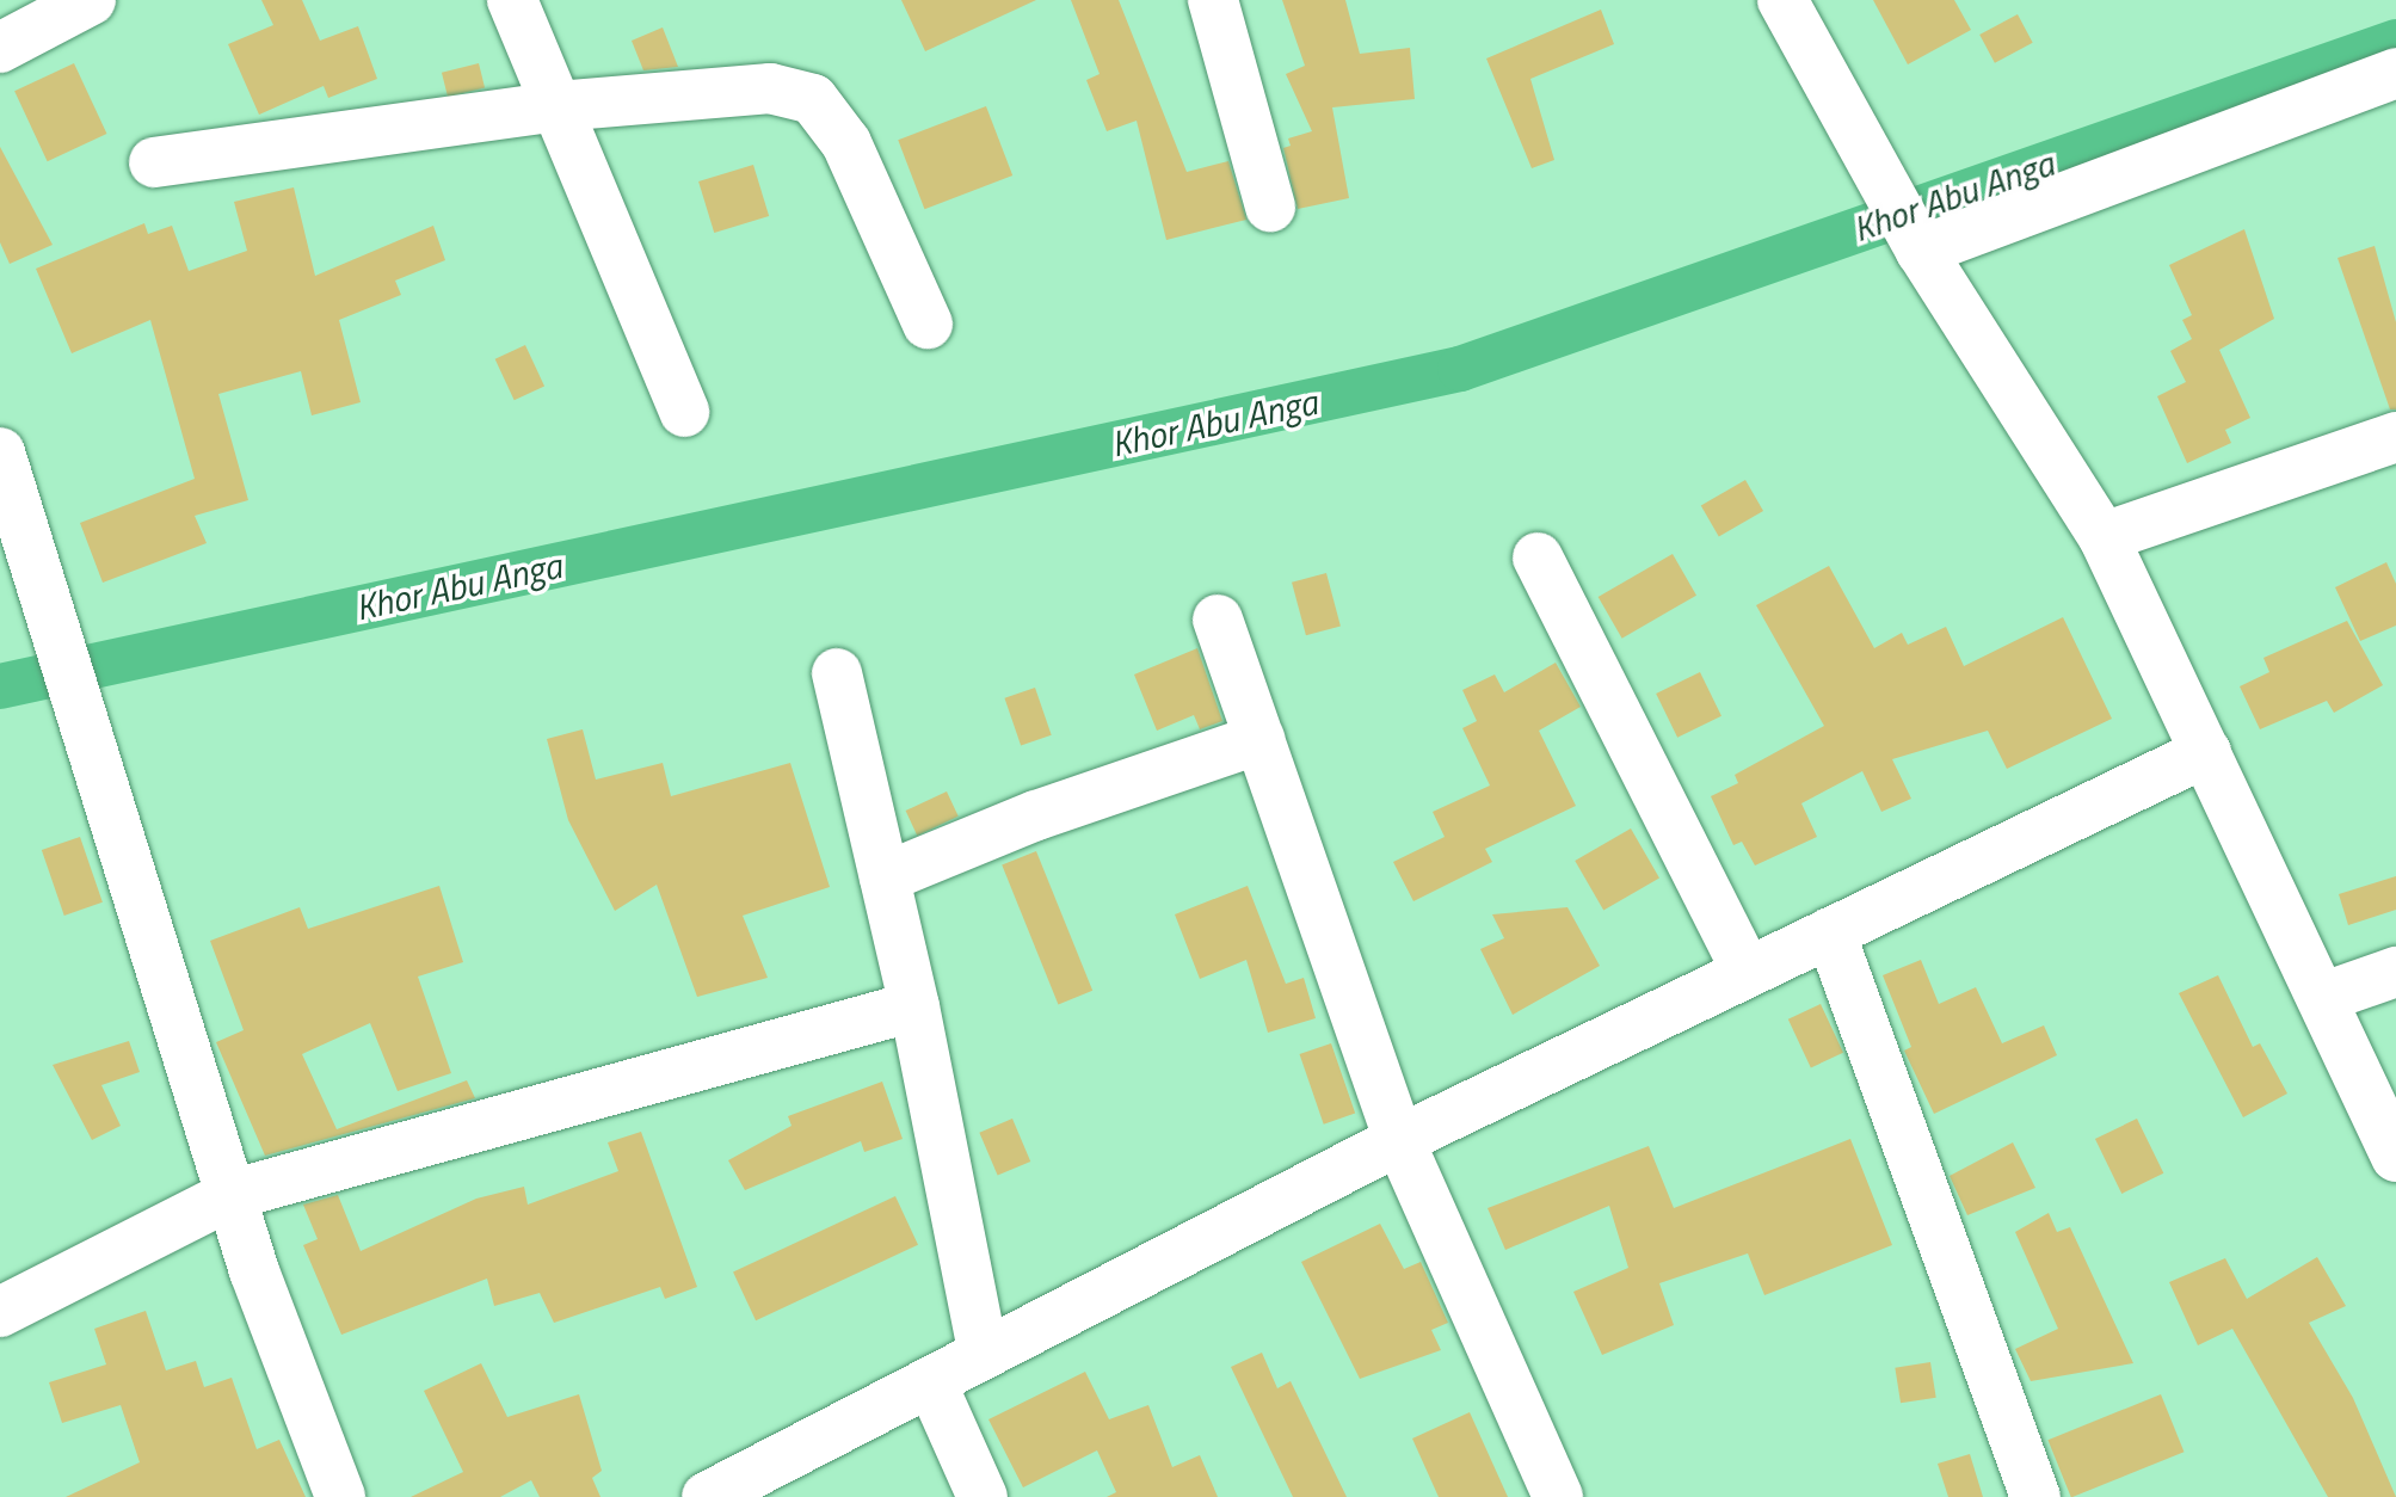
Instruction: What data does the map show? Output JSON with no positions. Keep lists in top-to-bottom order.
{
  "water": ["Khor Abu Anga"]
}
